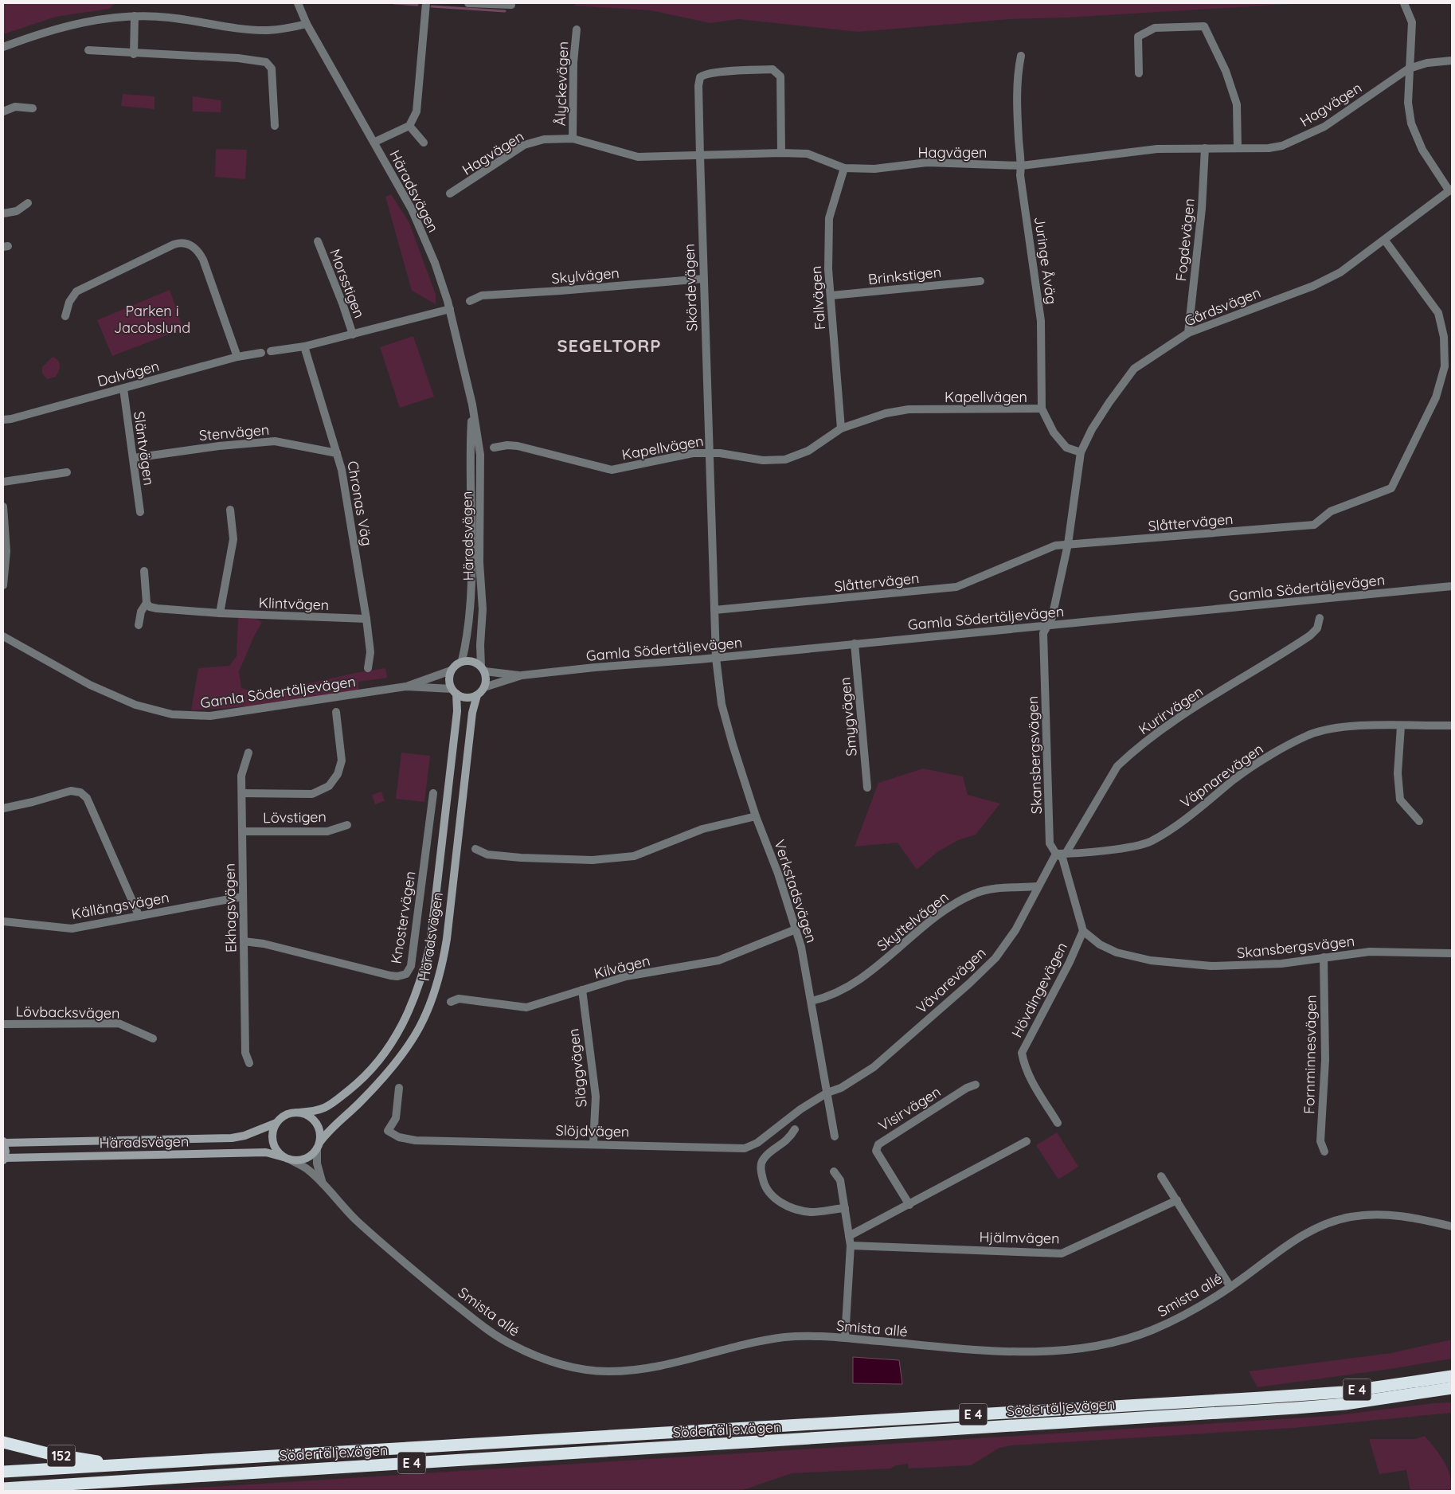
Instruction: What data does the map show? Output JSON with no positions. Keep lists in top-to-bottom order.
{
  "streets": {
    "highway": ["E 4", "Södertäljevägen", "152"],
    "main road": ["Häradsvägen"],
    "street": [
      "Ålyckevägen",
      "Hagvägen",
      "Fogdevägen",
      "Juringe Åväg",
      "Skylvägen",
      "Brinkstigen",
      "Morsstigen",
      "Skördevägen",
      "Fallvägen",
      "Gårdsvägen",
      "Dalvägen",
      "Kapellvägen",
      "Stenvägen",
      "Släntvägen",
      "Chronas Väg",
      "Slåttervägen",
      "Gamla Södertäljevägen",
      "Klintvägen",
      "Kurirvägen",
      "Smygvägen",
      "Skansbergsvägen",
      "Väpnarevägen",
      "Lövstigen",
      "Verkstadsvägen",
      "Källängsvägen",
      "Ekhagsvägen",
      "Knostervägen",
      "Skyttelvägen",
      "Kilvägen",
      "Vävarevägen",
      "Hövdingevägen",
      "Lövbacksvägen",
      "Fornminnesvägen",
      "Släggvägen",
      "Visirvägen",
      "Slöjdvägen",
      "Hjälmvägen",
      "Smista allé"
    ]
  },
  "crossings": [
    ["Ålyckevägen", "Hagvägen"],
    ["Hagvägen", "Fogdevägen"],
    ["Hagvägen", "Juringe Åväg"],
    ["Hagvägen", "Skördevägen"],
    ["Hagvägen", "Fallvägen"],
    ["Häradsvägen", "Gamla Södertäljevägen"],
    ["Häradsvägen", "Smista allé"],
    ["Fogdevägen", "Gårdsvägen"],
    ["Juringe Åväg", "Gårdsvägen"],
    ["Juringe Åväg", "Kapellvägen"],
    ["Skylvägen", "Skördevägen"],
    ["Brinkstigen", "Fallvägen"],
    ["Skördevägen", "Kapellvägen"],
    ["Skördevägen", "Slåttervägen"],
    ["Skördevägen", "Gamla Södertäljevägen"],
    ["Skördevägen", "Verkstadsvägen"],
    ["Fallvägen", "Kapellvägen"],
    ["Gårdsvägen", "Slåttervägen"],
    ["Gårdsvägen", "Gamla Södertäljevägen"],
    ["Gårdsvägen", "Skansbergsvägen"],
    ["Dalvägen", "Släntvägen"],
    ["Stenvägen", "Släntvägen"],
    ["Stenvägen", "Chronas Väg"],
    ["Chronas Väg", "Klintvägen"],
    ["Gamla Södertäljevägen", "Smygvägen"],
    ["Gamla Södertäljevägen", "Skansbergsvägen"],
    ["Gamla Södertäljevägen", "Verkstadsvägen"],
    ["Kurirvägen", "Väpnarevägen"],
    ["Skansbergsvägen", "Väpnarevägen"],
    ["Skansbergsvägen", "Vävarevägen"],
    ["Skansbergsvägen", "Hövdingevägen"],
    ["Skansbergsvägen", "Fornminnesvägen"],
    ["Väpnarevägen", "Vävarevägen"],
    ["Lövstigen", "Ekhagsvägen"],
    ["Verkstadsvägen", "Skyttelvägen"],
    ["Verkstadsvägen", "Kilvägen"],
    ["Verkstadsvägen", "Vävarevägen"],
    ["Verkstadsvägen", "Slöjdvägen"],
    ["Källängsvägen", "Ekhagsvägen"],
    ["Ekhagsvägen", "Knostervägen"],
    ["Skyttelvägen", "Vävarevägen"],
    ["Kilvägen", "Släggvägen"],
    ["Vävarevägen", "Slöjdvägen"],
    ["Släggvägen", "Slöjdvägen"],
    ["Södertäljevägen", "152"]
  ],
  "districts": ["SEGELTORP"],
  "parks": ["Parken i Jacobslund"]
}
